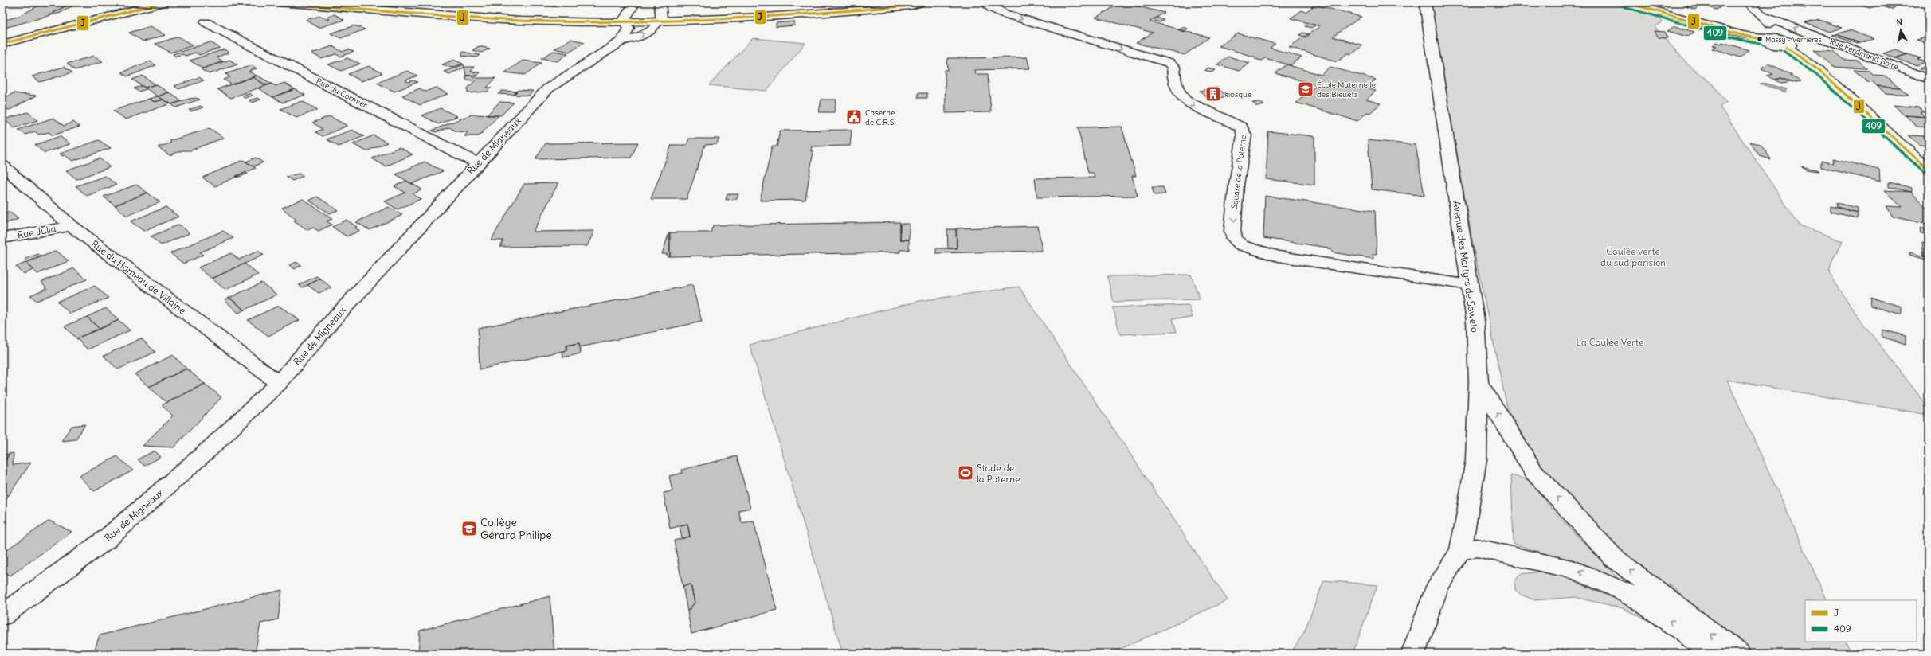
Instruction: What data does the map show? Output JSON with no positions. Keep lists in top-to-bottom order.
{
  "streets": {
    "street": [
      "Rue Ferdinand Boire",
      "Rue du Cormier",
      "Rue de Migneaux",
      "Square de la Poterne",
      "Rue Julia",
      "Avenue des Martyrs de Soweto",
      "Rue du Hameau de Villaine"
    ]
  },
  "crossings": [
    ["Rue du Cormier", "Rue de Migneaux"],
    ["Rue de Migneaux", "Rue du Hameau de Villaine"],
    ["Square de la Poterne", "Avenue des Martyrs de Soweto"],
    ["Rue Julia", "Rue du Hameau de Villaine"]
  ],
  "one_way": ["Square de la Poterne"],
  "parks": ["Coulée verte du sud parisien", "La Coulée Verte"],
  "places": {
    "other": ["Massy - Verrières"],
    "school or university": ["École Maternelle des Bleuets", "Collège Gérard Philipe"],
    "building": ["kiosque"],
    "public building": ["Caserne de C.R.S."],
    "sports": ["Stade de la Poterne"]
  },
  "lines": ["transit line J", "transit line 409"],
  "legend": ["J", "409"],
  "north": "top"
}
